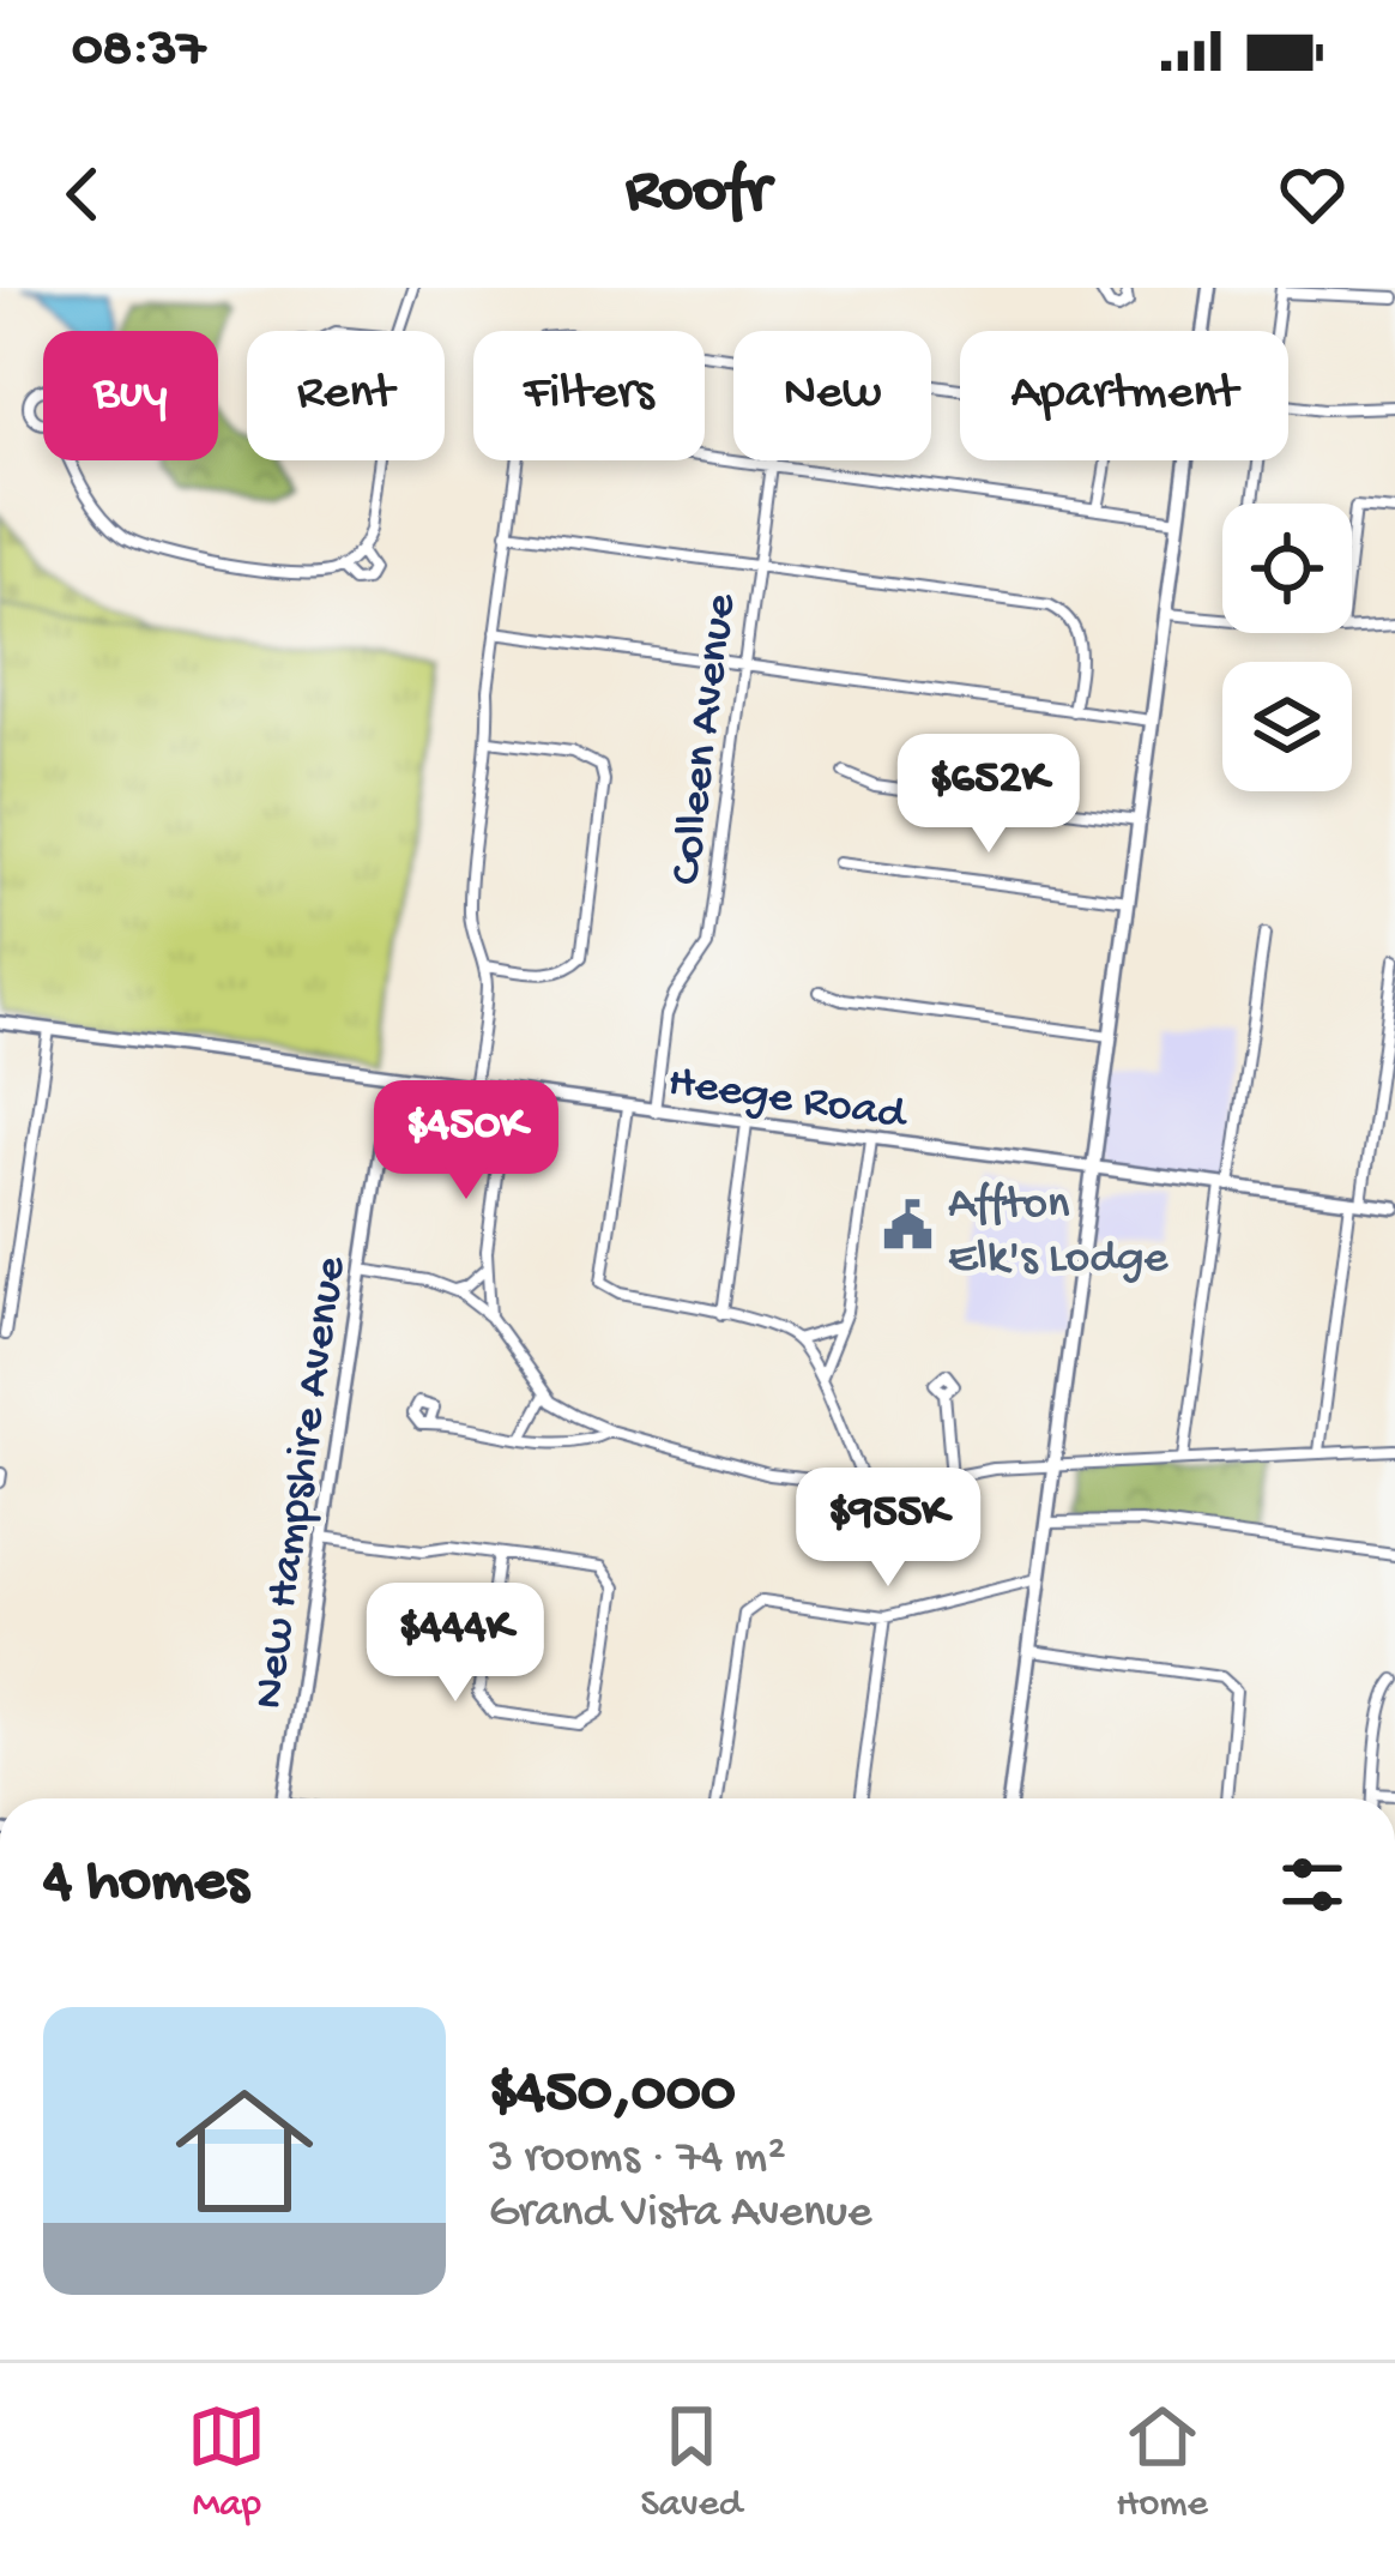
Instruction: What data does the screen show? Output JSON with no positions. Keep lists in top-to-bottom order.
{
  "streets": {
    "street": ["Colleen Avenue", "Heege Road", "New Hampshire Avenue"]
  },
  "crossings": [
    ["Colleen Avenue", "Heege Road"],
    ["Heege Road", "New Hampshire Avenue"]
  ],
  "places": {
    "public building": ["Affton Elk's Lodge"]
  },
  "page": {
    "status": "08:37",
    "header": "Roofr",
    "chip": [
      "Buy",
      "Rent",
      "Filters",
      "New",
      "Apartment"
    ],
    "price": [
      "$652K",
      "$450K",
      "$955K",
      "$444K"
    ],
    "heading": "4 homes",
    "list": [
      {
        "name": "$450,000",
        "note": "3 rooms · 74 m² · Grand Vista Avenue"
      }
    ],
    "tabs": ["Map", "Saved", "Home"]
  }
}
